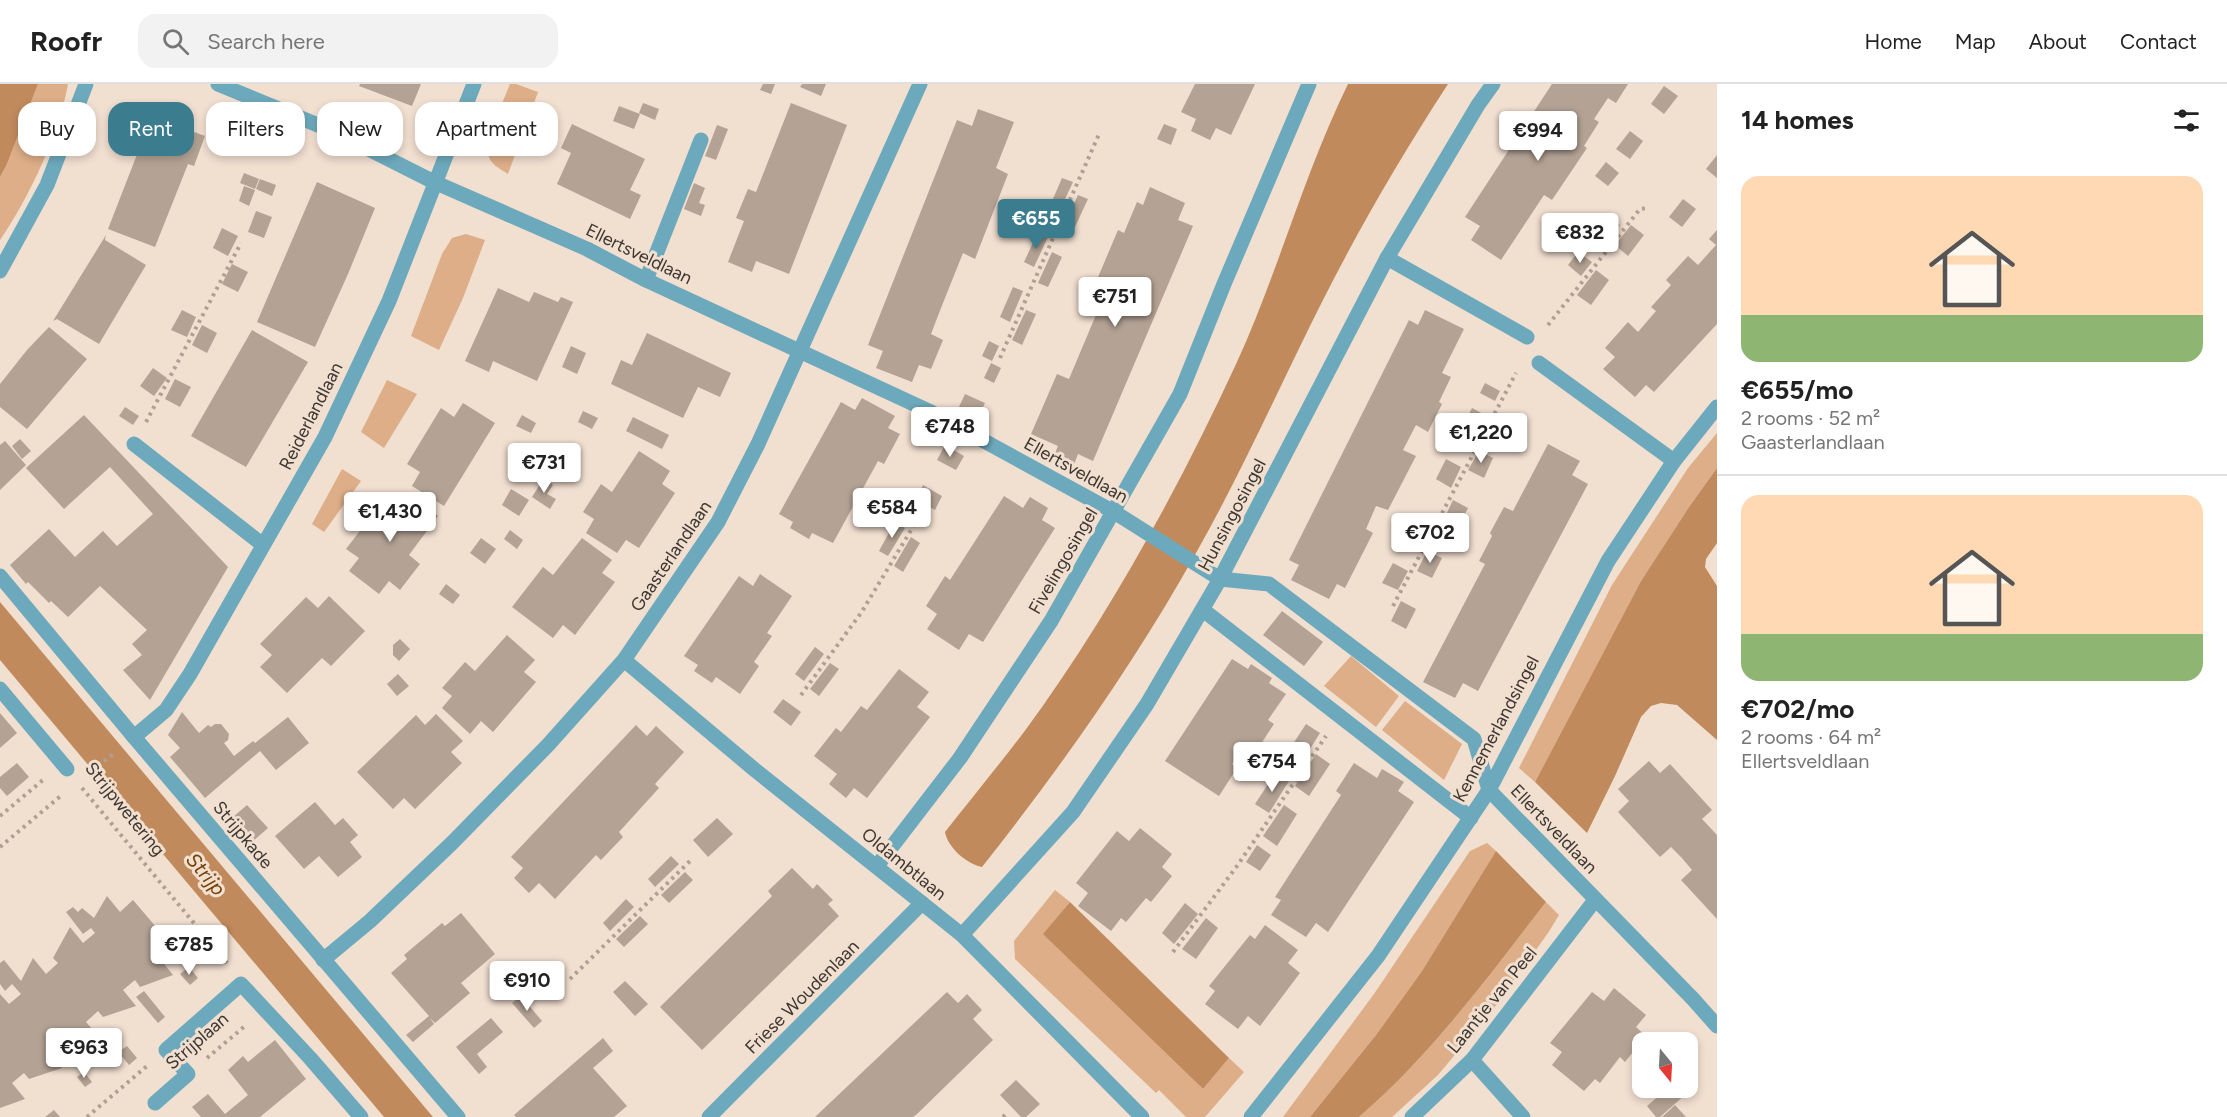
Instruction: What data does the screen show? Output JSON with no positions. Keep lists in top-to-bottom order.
{
  "streets": {
    "street": [
      "Ellertsveldlaan",
      "Reiderlandlaan",
      "Hunsingosingel",
      "Gaasterlandlaan",
      "Fivelingosingel",
      "Kennemerlandsingel",
      "Strijpwetering",
      "Strijpkade",
      "Oldambtlaan",
      "Friese Woudenlaan",
      "Laantje van Peel",
      "Strijplaan"
    ]
  },
  "crossings": [
    ["Ellertsveldlaan", "Reiderlandlaan"],
    ["Ellertsveldlaan", "Hunsingosingel"],
    ["Ellertsveldlaan", "Gaasterlandlaan"],
    ["Ellertsveldlaan", "Fivelingosingel"],
    ["Ellertsveldlaan", "Kennemerlandsingel"],
    ["Ellertsveldlaan", "Laantje van Peel"],
    ["Reiderlandlaan", "Strijpkade"],
    ["Hunsingosingel", "Oldambtlaan"],
    ["Gaasterlandlaan", "Strijpkade"],
    ["Gaasterlandlaan", "Oldambtlaan"],
    ["Fivelingosingel", "Oldambtlaan"],
    ["Strijpwetering", "Strijplaan"],
    ["Oldambtlaan", "Friese Woudenlaan"]
  ],
  "water": ["Strijp"],
  "north": "bottom",
  "page": {
    "header": "Roofr",
    "search": "Search here",
    "nav": [
      "Home",
      "Map",
      "About",
      "Contact"
    ],
    "heading": "14 homes",
    "chip": [
      "Buy",
      "Rent",
      "Filters",
      "New",
      "Apartment"
    ],
    "price": [
      "€994",
      "€655",
      "€832",
      "€751",
      "€748",
      "€1,220",
      "€731",
      "€584",
      "€1,430",
      "€702",
      "€754",
      "€785",
      "€910",
      "€963"
    ],
    "list": [
      {
        "name": "€655/mo",
        "note": "2 rooms · 52 m² · Gaasterlandlaan"
      },
      {
        "name": "€702/mo",
        "note": "2 rooms · 64 m² · Ellertsveldlaan"
      }
    ]
  }
}
